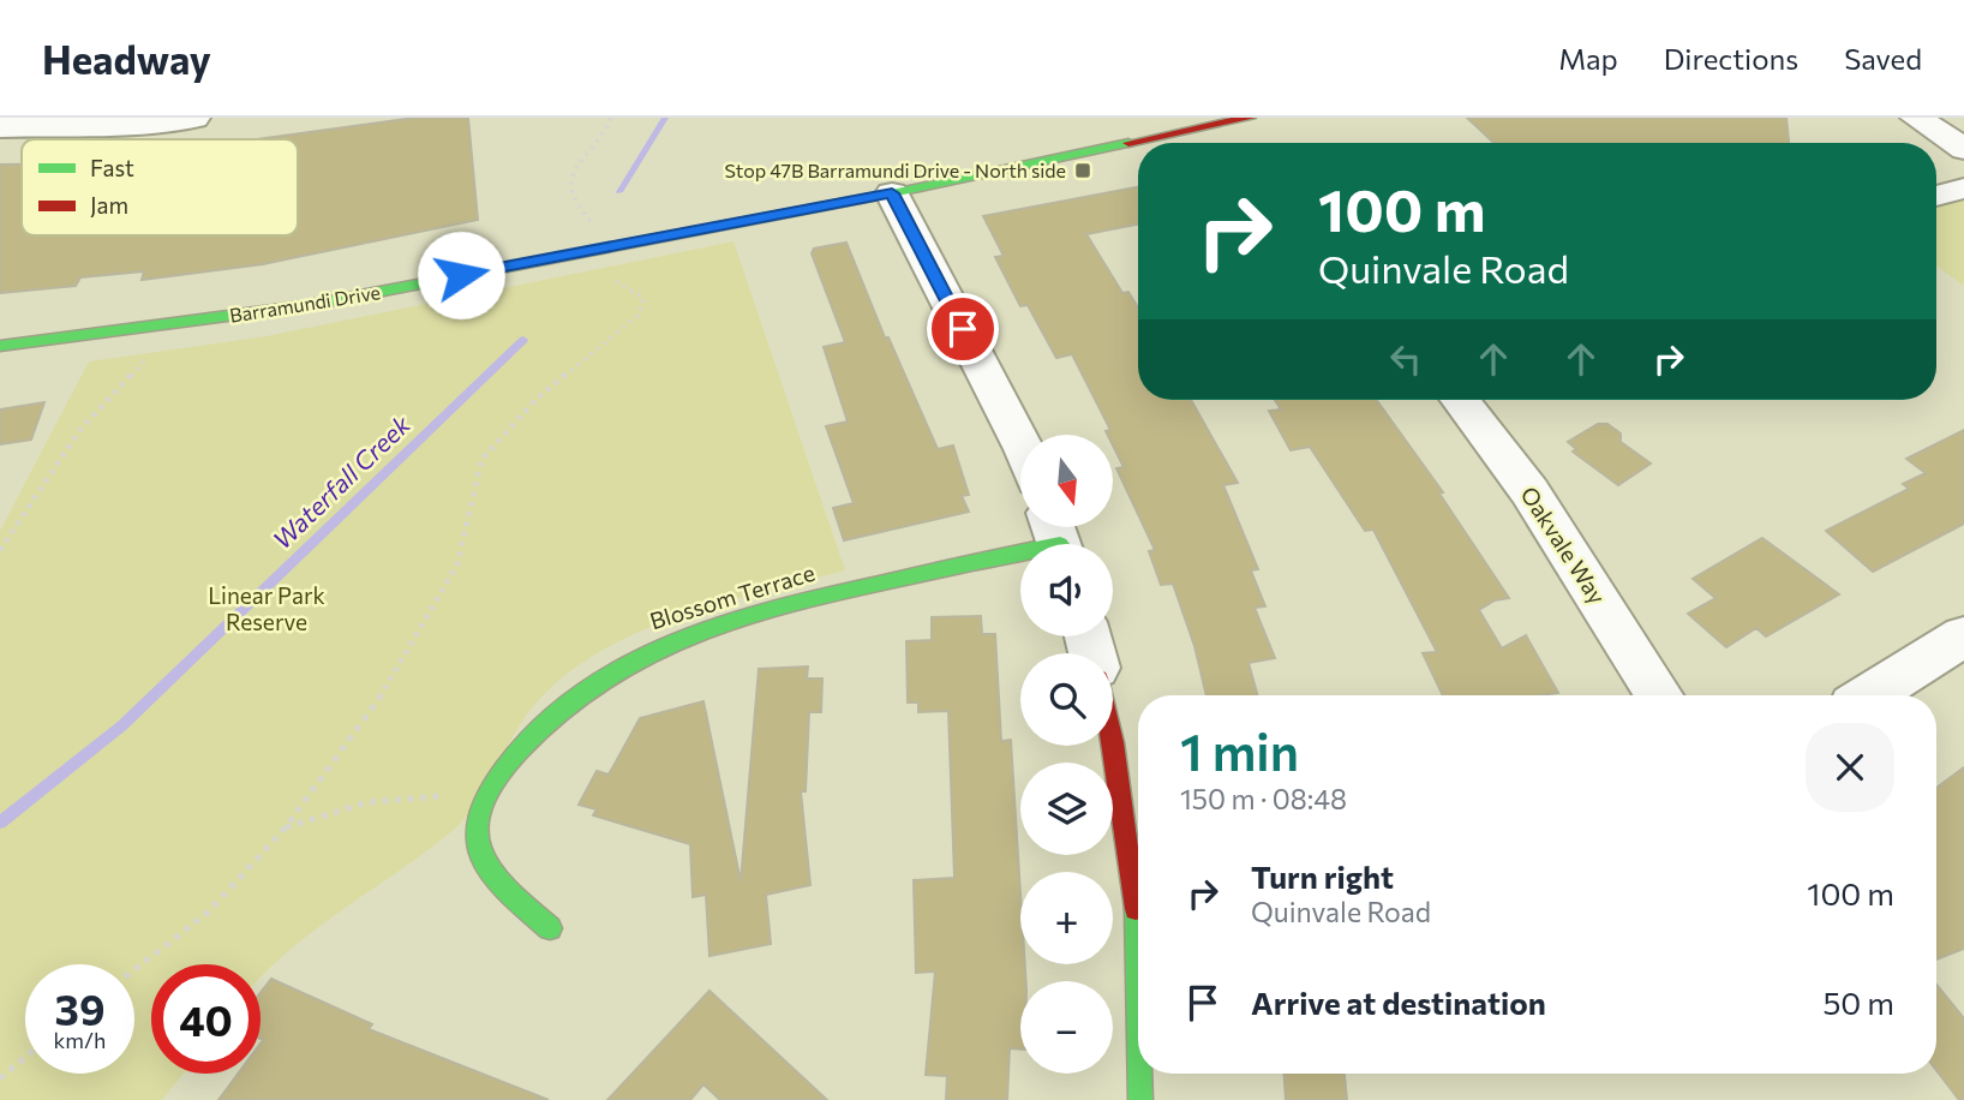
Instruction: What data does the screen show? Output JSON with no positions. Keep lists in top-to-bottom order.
{
  "streets": {
    "street": ["Barramundi Drive", "Oakvale Way", "Blossom Terrace"]
  },
  "water": ["Waterfall Creek"],
  "parks": ["Linear Park Reserve"],
  "places": {
    "transit": ["Stop 47B Barramundi Drive - North side"]
  },
  "legend": ["Fast", "Jam"],
  "north": "bottom",
  "page": {
    "header": "Headway",
    "nav": ["Map", "Directions", "Saved"],
    "turn": ["100 m", "Quinvale Road"],
    "map_buttons": ["+", "−"],
    "heading": ["1 min", "150 m · 08:48"],
    "list": [
      {
        "name": "Turn right",
        "note": "Quinvale Road",
        "value": "100 m"
      },
      {
        "name": "Arrive at destination",
        "value": "50 m"
      }
    ],
    "speed": "39 km/h",
    "limit": "40"
  }
}
